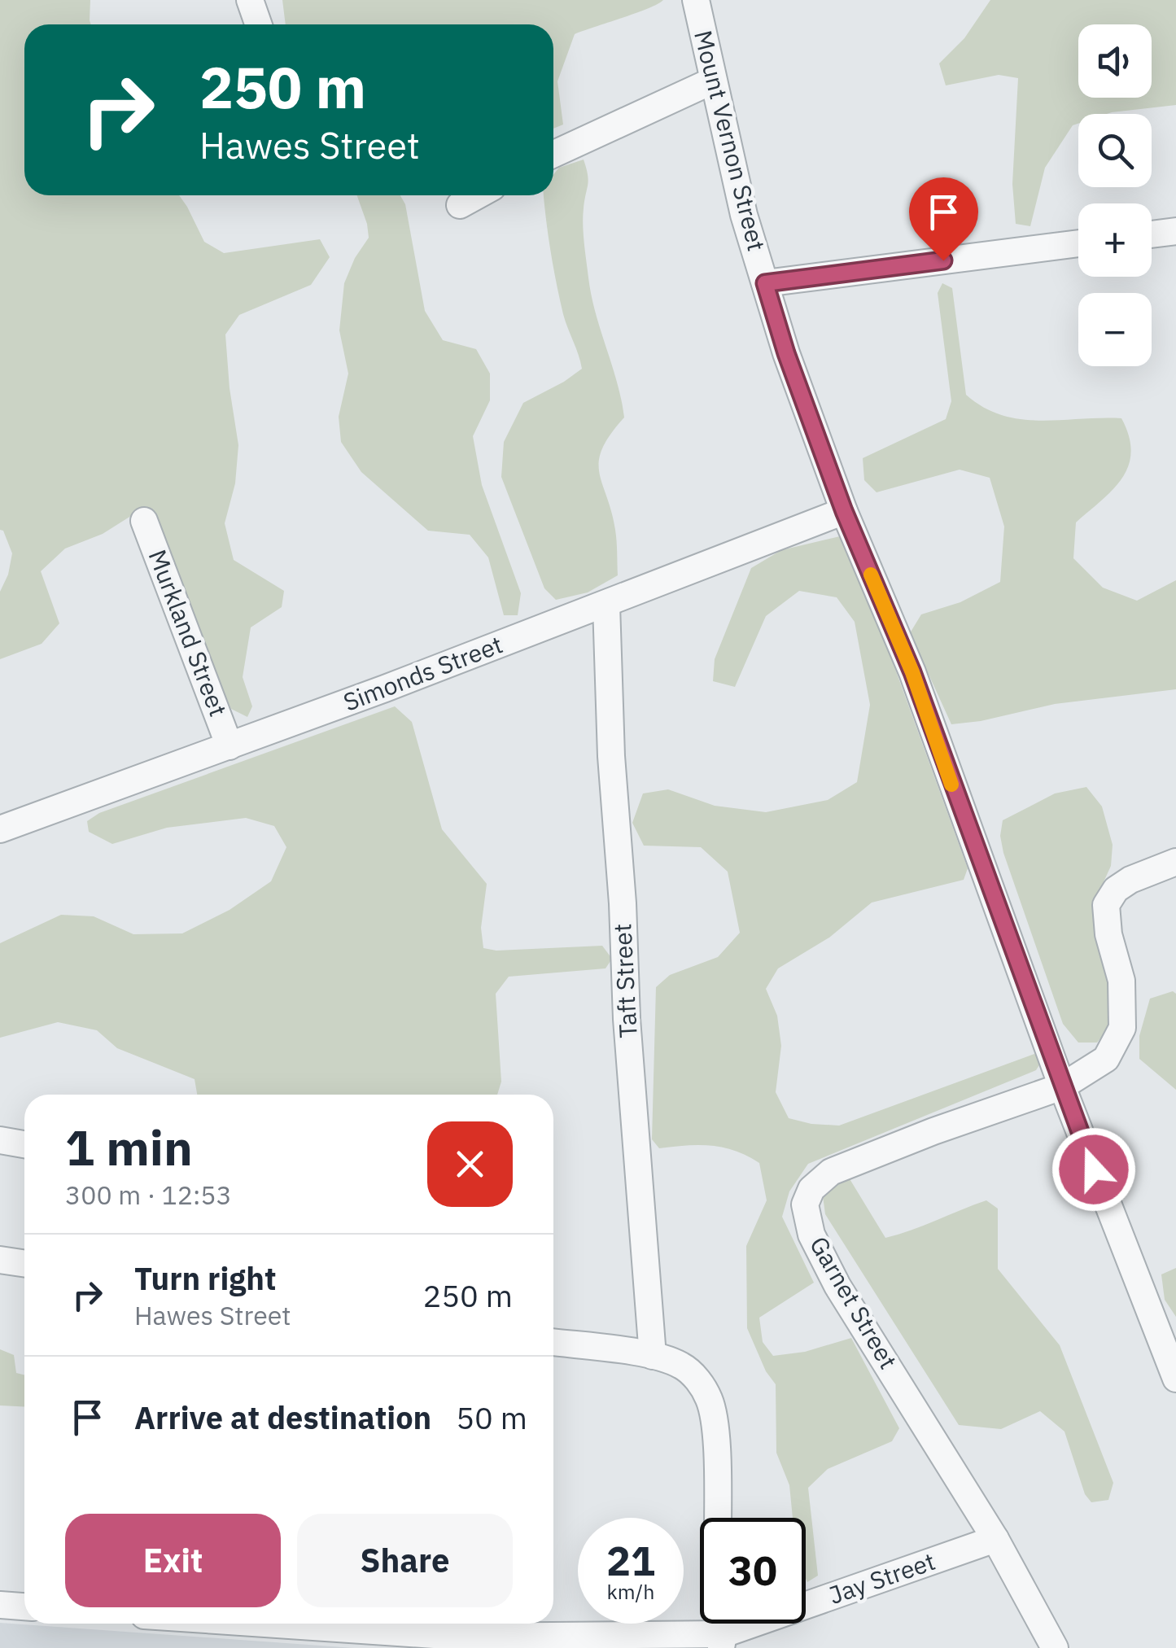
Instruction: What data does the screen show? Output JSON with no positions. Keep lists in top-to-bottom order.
{
  "streets": {
    "street": [
      "Mount Vernon Street",
      "Murkland Street",
      "Simonds Street",
      "Taft Street",
      "Garnet Street",
      "Jay Street"
    ]
  },
  "crossings": [
    ["Mount Vernon Street", "Simonds Street"],
    ["Mount Vernon Street", "Garnet Street"],
    ["Murkland Street", "Simonds Street"],
    ["Simonds Street", "Taft Street"],
    ["Garnet Street", "Jay Street"]
  ],
  "page": {
    "map_buttons": ["+", "−"],
    "turn": ["250 m", "Hawes Street"],
    "heading": ["1 min", "300 m · 12:53"],
    "list": [
      {
        "name": "Turn right",
        "note": "Hawes Street",
        "value": "250 m"
      },
      {
        "name": "Arrive at destination",
        "value": "50 m"
      }
    ],
    "buttons": ["Exit", "Share"],
    "speed": "21 km/h",
    "limit": "30"
  }
}
